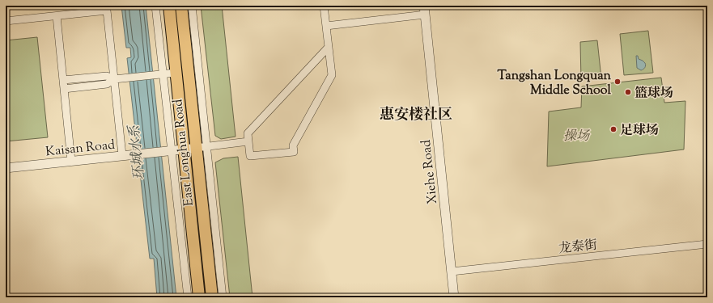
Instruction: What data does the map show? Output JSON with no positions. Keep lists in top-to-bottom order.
{
  "streets": {
    "main road": ["East Longhua Road"],
    "street": ["Kaisan Road", "Xiehe Road", "龙泰街"]
  },
  "crossings": [
    ["Kaisan Road", "East Longhua Road"],
    ["Xiehe Road", "龙泰街"]
  ],
  "districts": ["惠安楼社区"],
  "water": ["环城水系"],
  "parks": ["操场"],
  "places": ["Tangshan Longquan Middle School", "篮球场", "足球场"]
}
